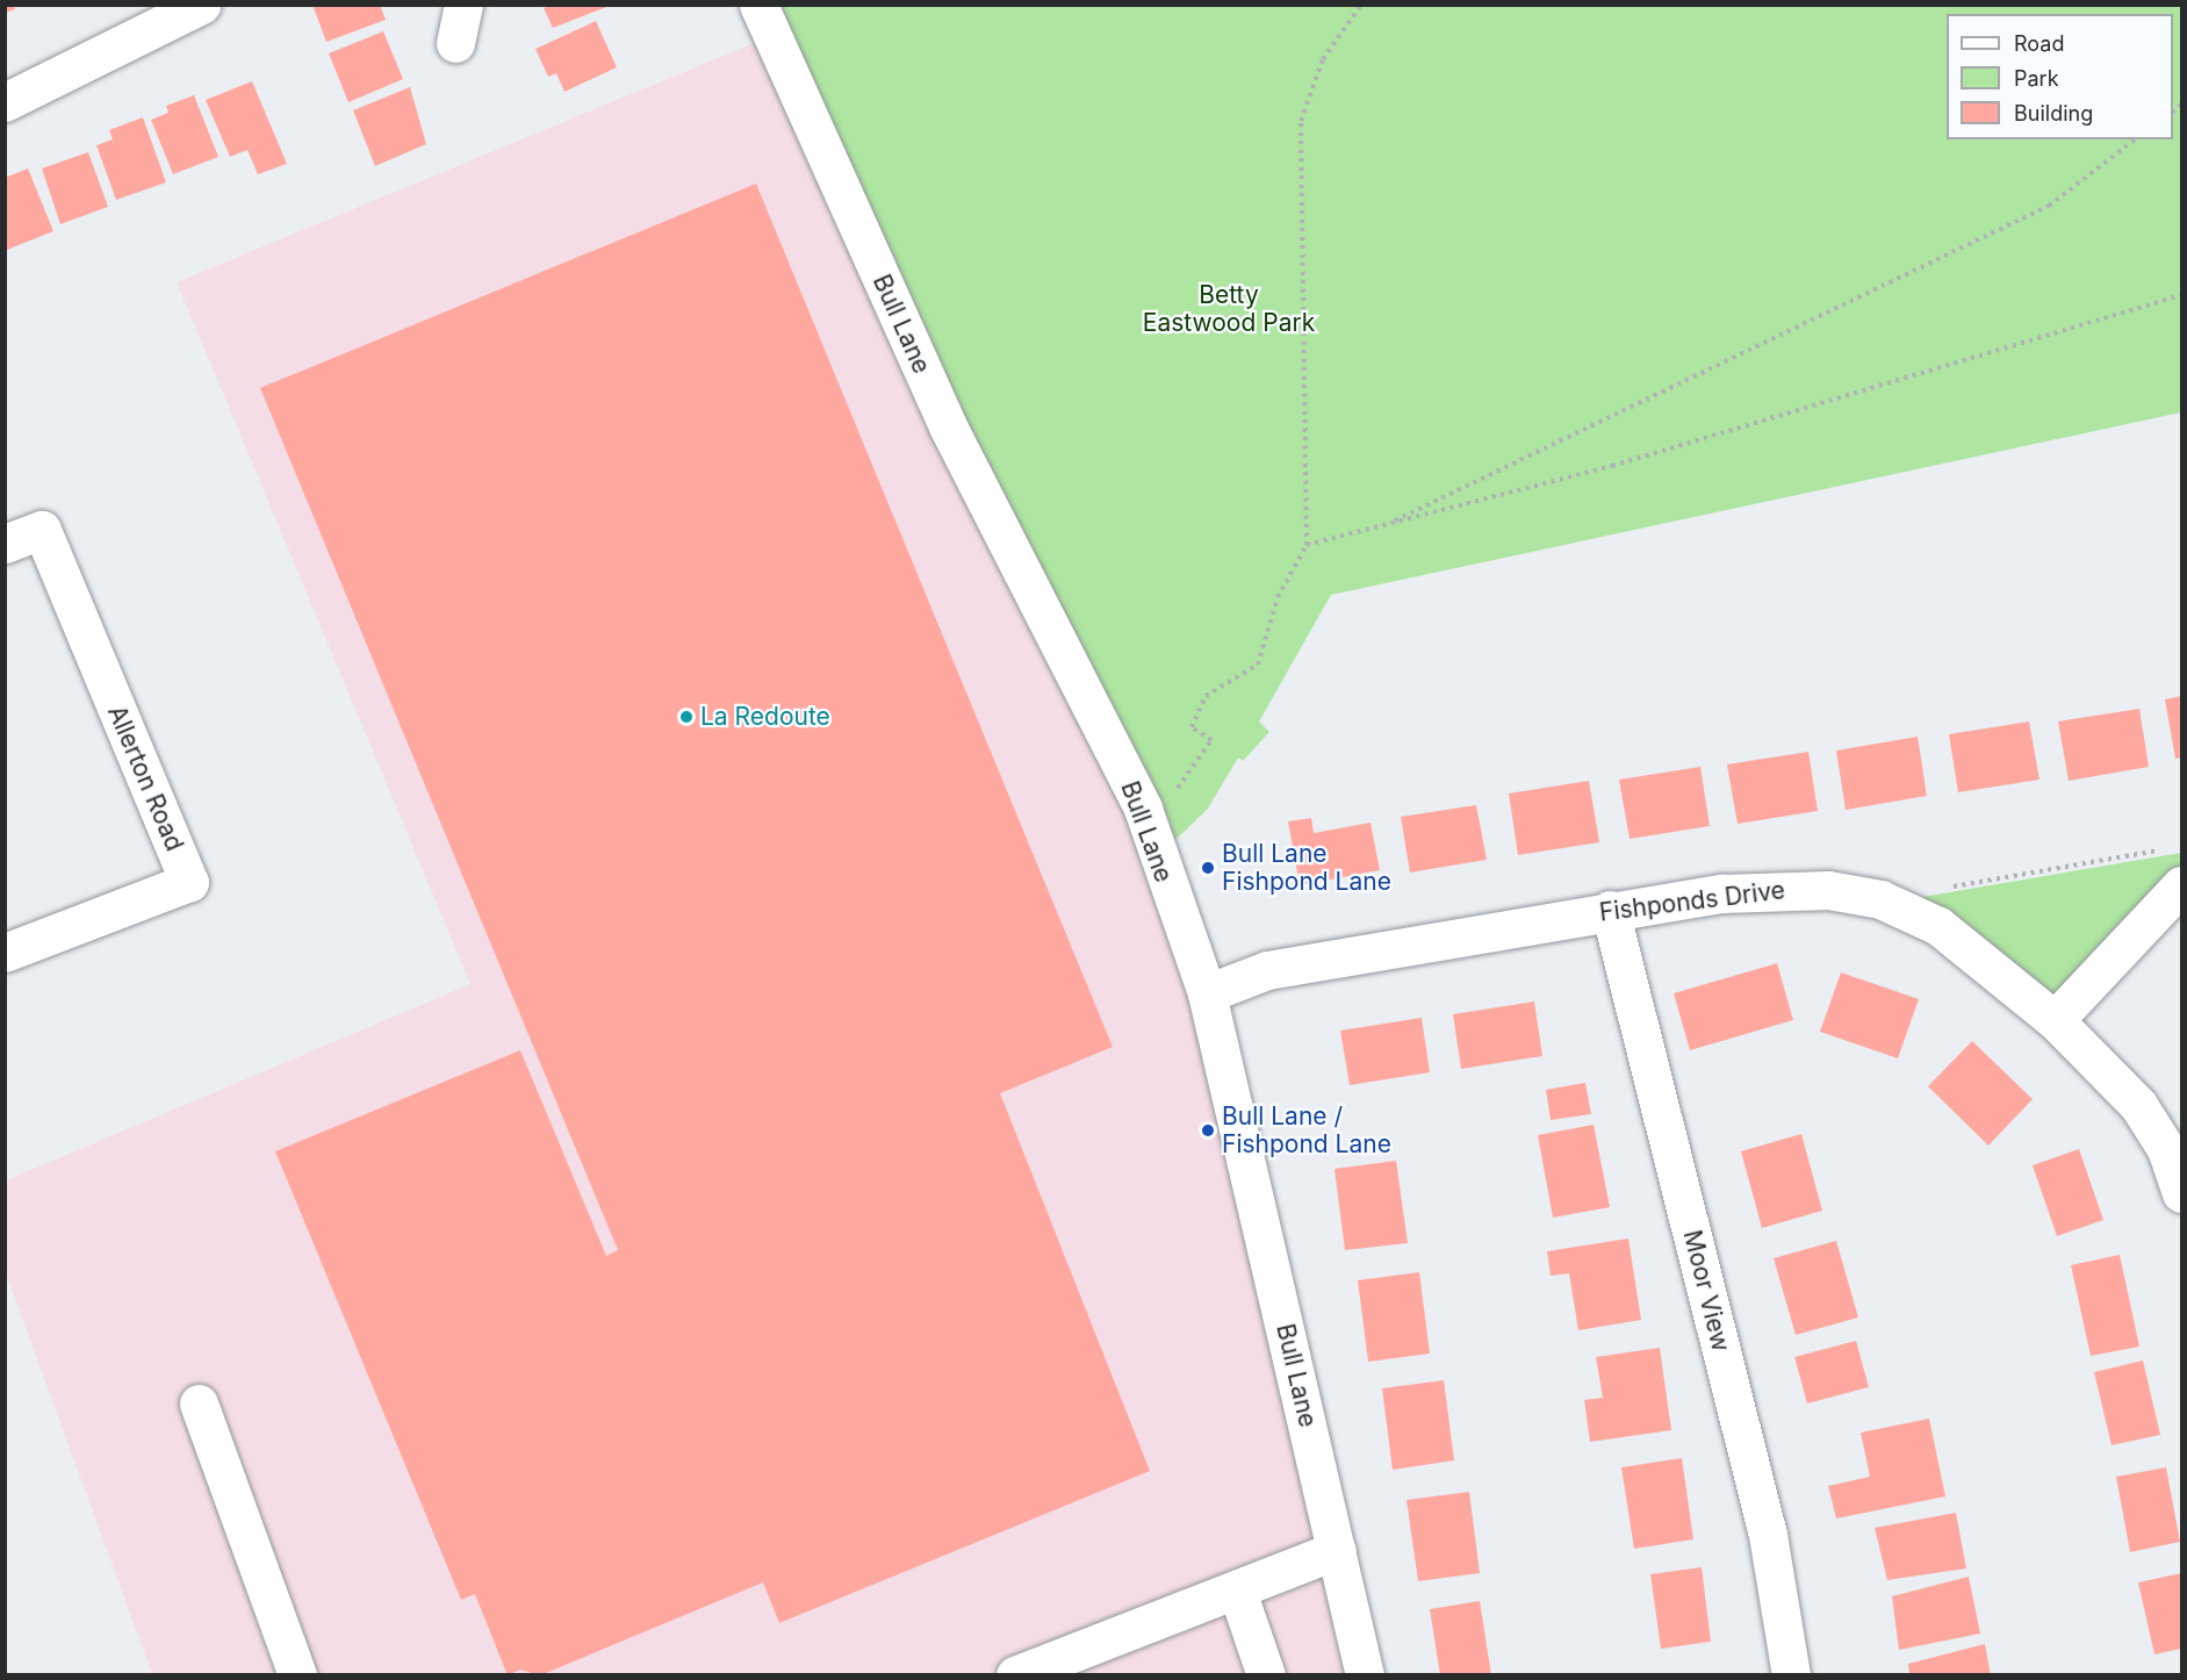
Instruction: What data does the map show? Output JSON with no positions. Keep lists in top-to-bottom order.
{
  "streets": {
    "street": [
      "Bull Lane",
      "Allerton Road",
      "Fishponds Drive",
      "Moor View"
    ]
  },
  "crossings": [
    ["Bull Lane", "Fishponds Drive"],
    ["Fishponds Drive", "Moor View"]
  ],
  "parks": ["Betty Eastwood Park"],
  "places": ["La Redoute", "Bull Lane Fishpond Lane", "Bull Lane / Fishpond Lane"],
  "legend": ["Road", "Park", "Building"]
}
